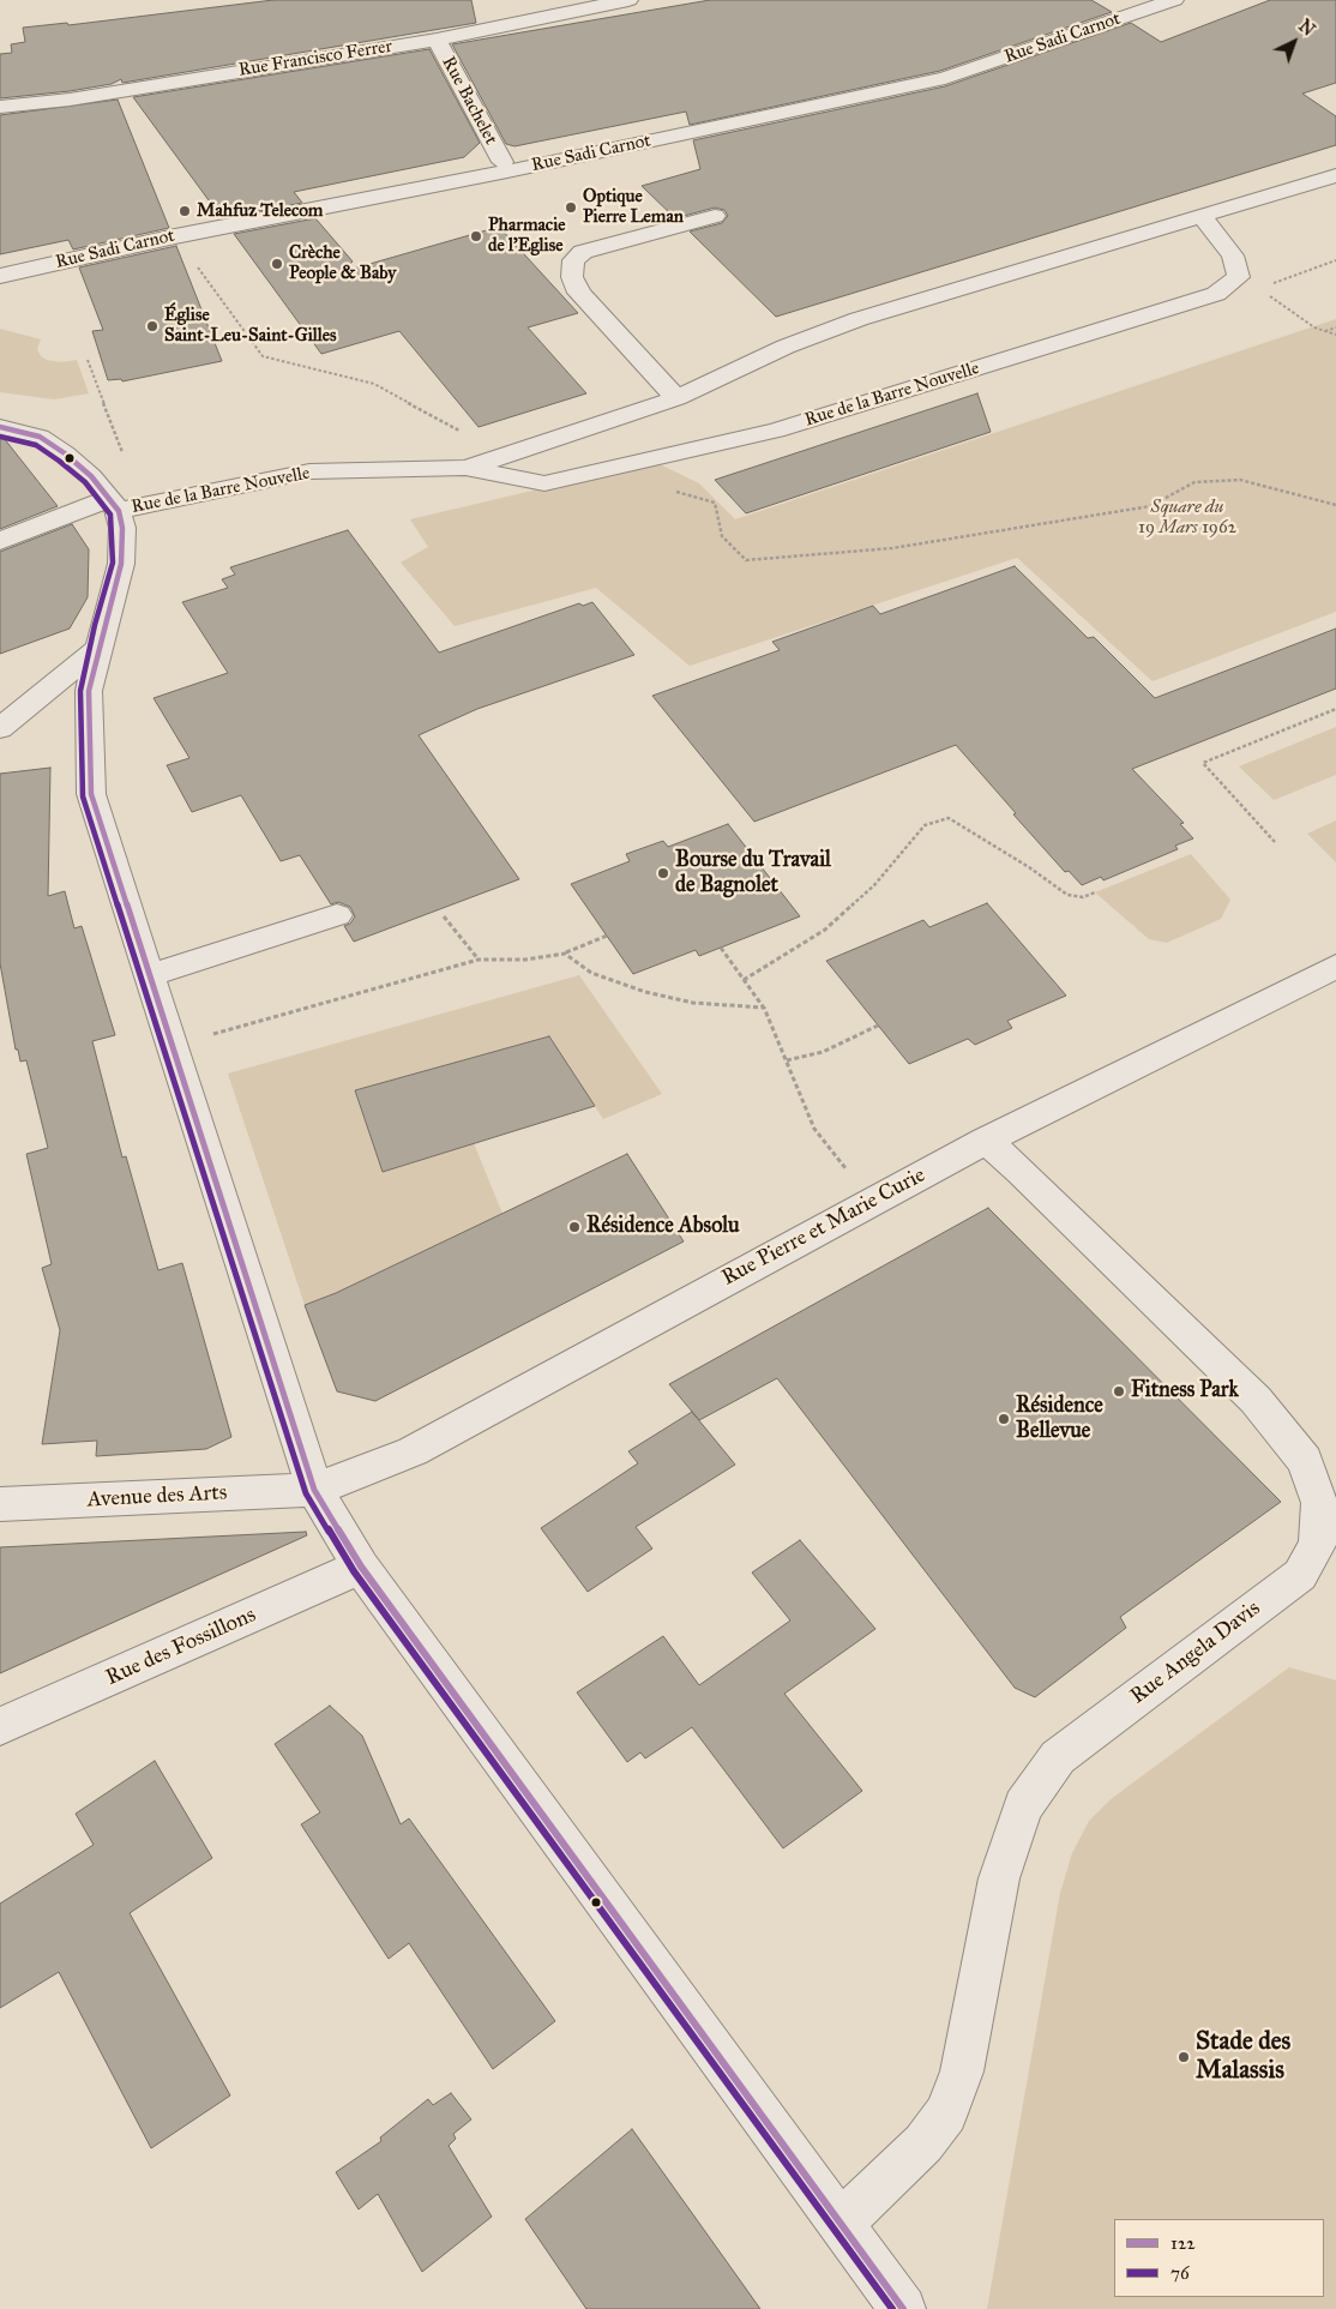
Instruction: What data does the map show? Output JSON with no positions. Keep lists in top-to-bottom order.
{
  "streets": {
    "street": [
      "Rue Sadi Carnot",
      "Rue Francisco Ferrer",
      "Rue Bachelet",
      "Rue de la Barre Nouvelle",
      "Rue Pierre et Marie Curie",
      "Avenue des Arts",
      "Rue des Fossillons",
      "Rue Angela Davis"
    ]
  },
  "crossings": [
    ["Rue Francisco Ferrer", "Rue Bachelet"],
    ["Rue Pierre et Marie Curie", "Avenue des Arts"],
    ["Rue Pierre et Marie Curie", "Rue Angela Davis"]
  ],
  "parks": ["Square du 19 Mars 1962"],
  "places": [
    "Optique Pierre Leman",
    "Mahfuz Telecom",
    "Pharmacie de l'Eglise",
    "Crèche People & Baby",
    "Église Saint-Leu-Saint-Gilles",
    "Bourse du Travail de Bagnolet",
    "Résidence Absolu",
    "Fitness Park",
    "Résidence Bellevue",
    "Stade des Malassis"
  ],
  "lines": ["transit line 122", "transit line 76"],
  "legend": ["122", "76"],
  "north": "top right"
}
